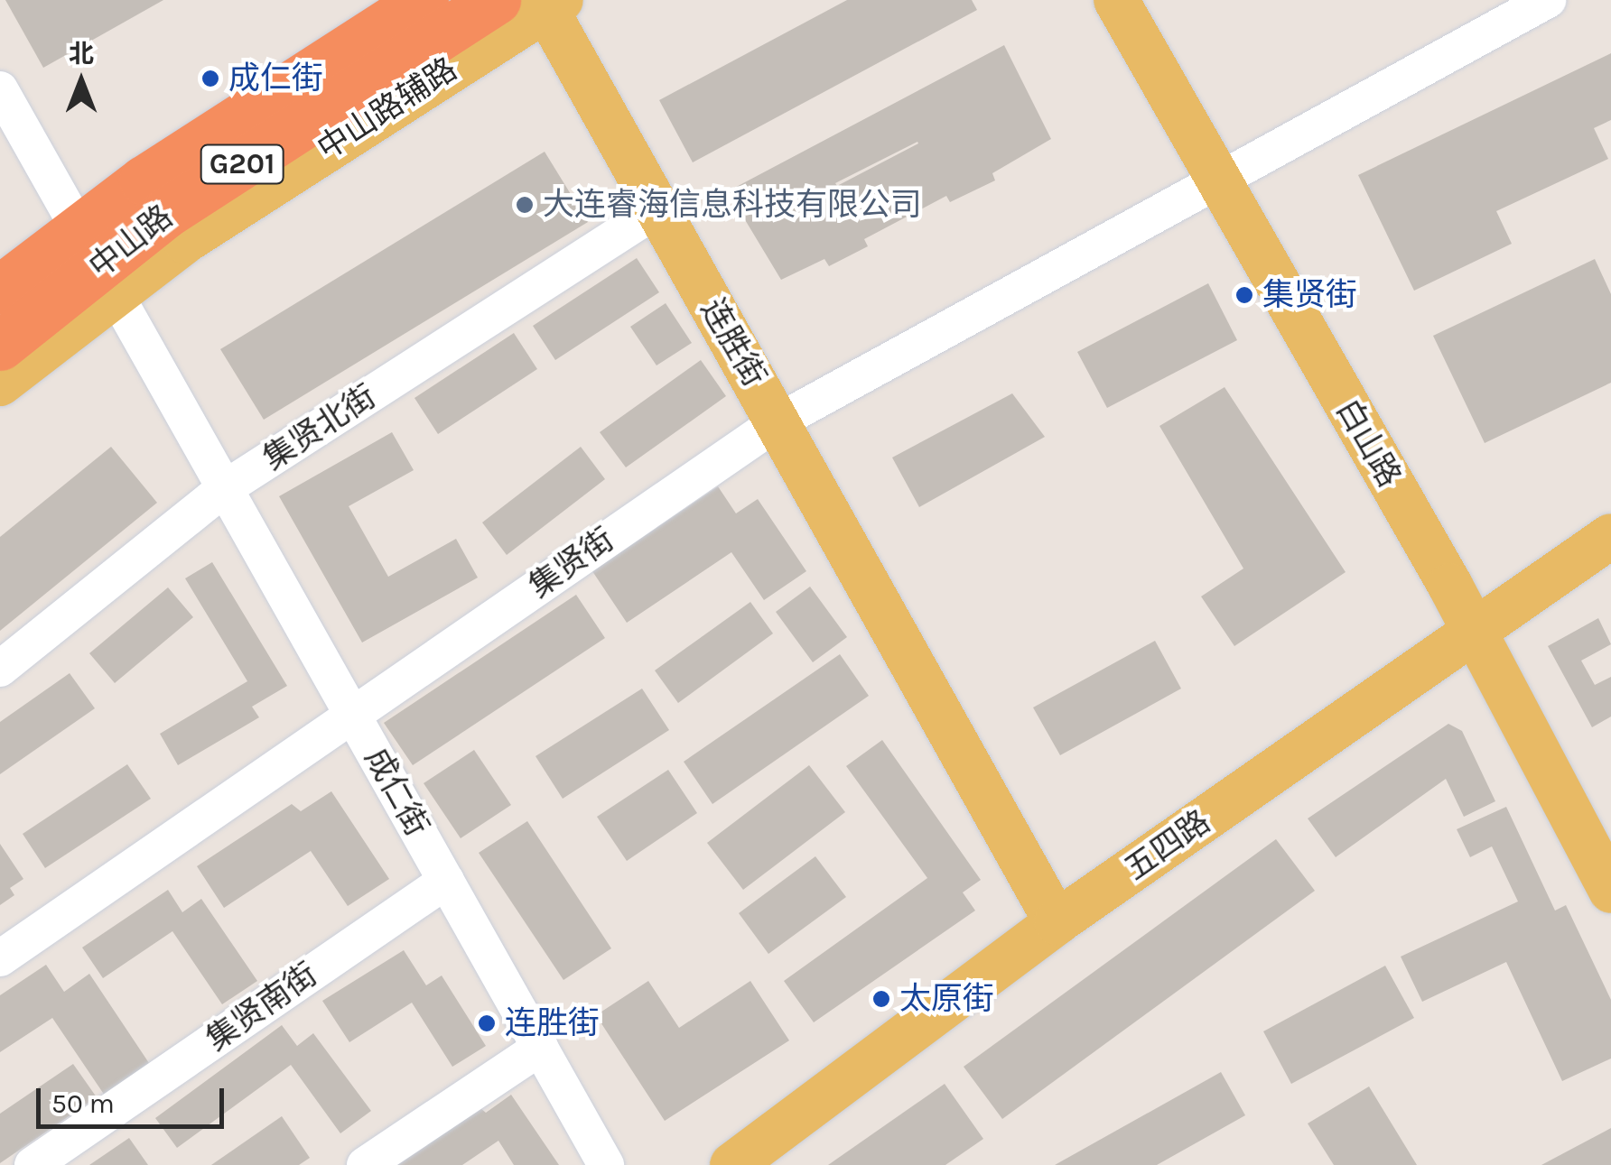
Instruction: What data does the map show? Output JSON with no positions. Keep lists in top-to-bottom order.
{
  "streets": {
    "highway": ["G201", "中山路"],
    "main road": [
      "中山路辅路",
      "连胜街",
      "白山路",
      "五四路"
    ],
    "street": [
      "集贤北街",
      "集贤街",
      "成仁街",
      "集贤南街"
    ]
  },
  "crossings": [
    ["中山路辅路", "中山路"],
    ["中山路辅路", "连胜街"],
    ["中山路辅路", "成仁街"],
    ["中山路", "成仁街"],
    ["连胜街", "集贤北街"],
    ["连胜街", "集贤街"],
    ["连胜街", "五四路"],
    ["集贤北街", "成仁街"],
    ["白山路", "集贤街"],
    ["白山路", "五四路"],
    ["集贤街", "成仁街"],
    ["成仁街", "集贤南街"]
  ],
  "places": [
    "成仁街",
    "大连睿海信息科技有限公司",
    "集贤街",
    "太原街",
    "连胜街"
  ],
  "scale_bar": "50 m",
  "north": "top"
}
